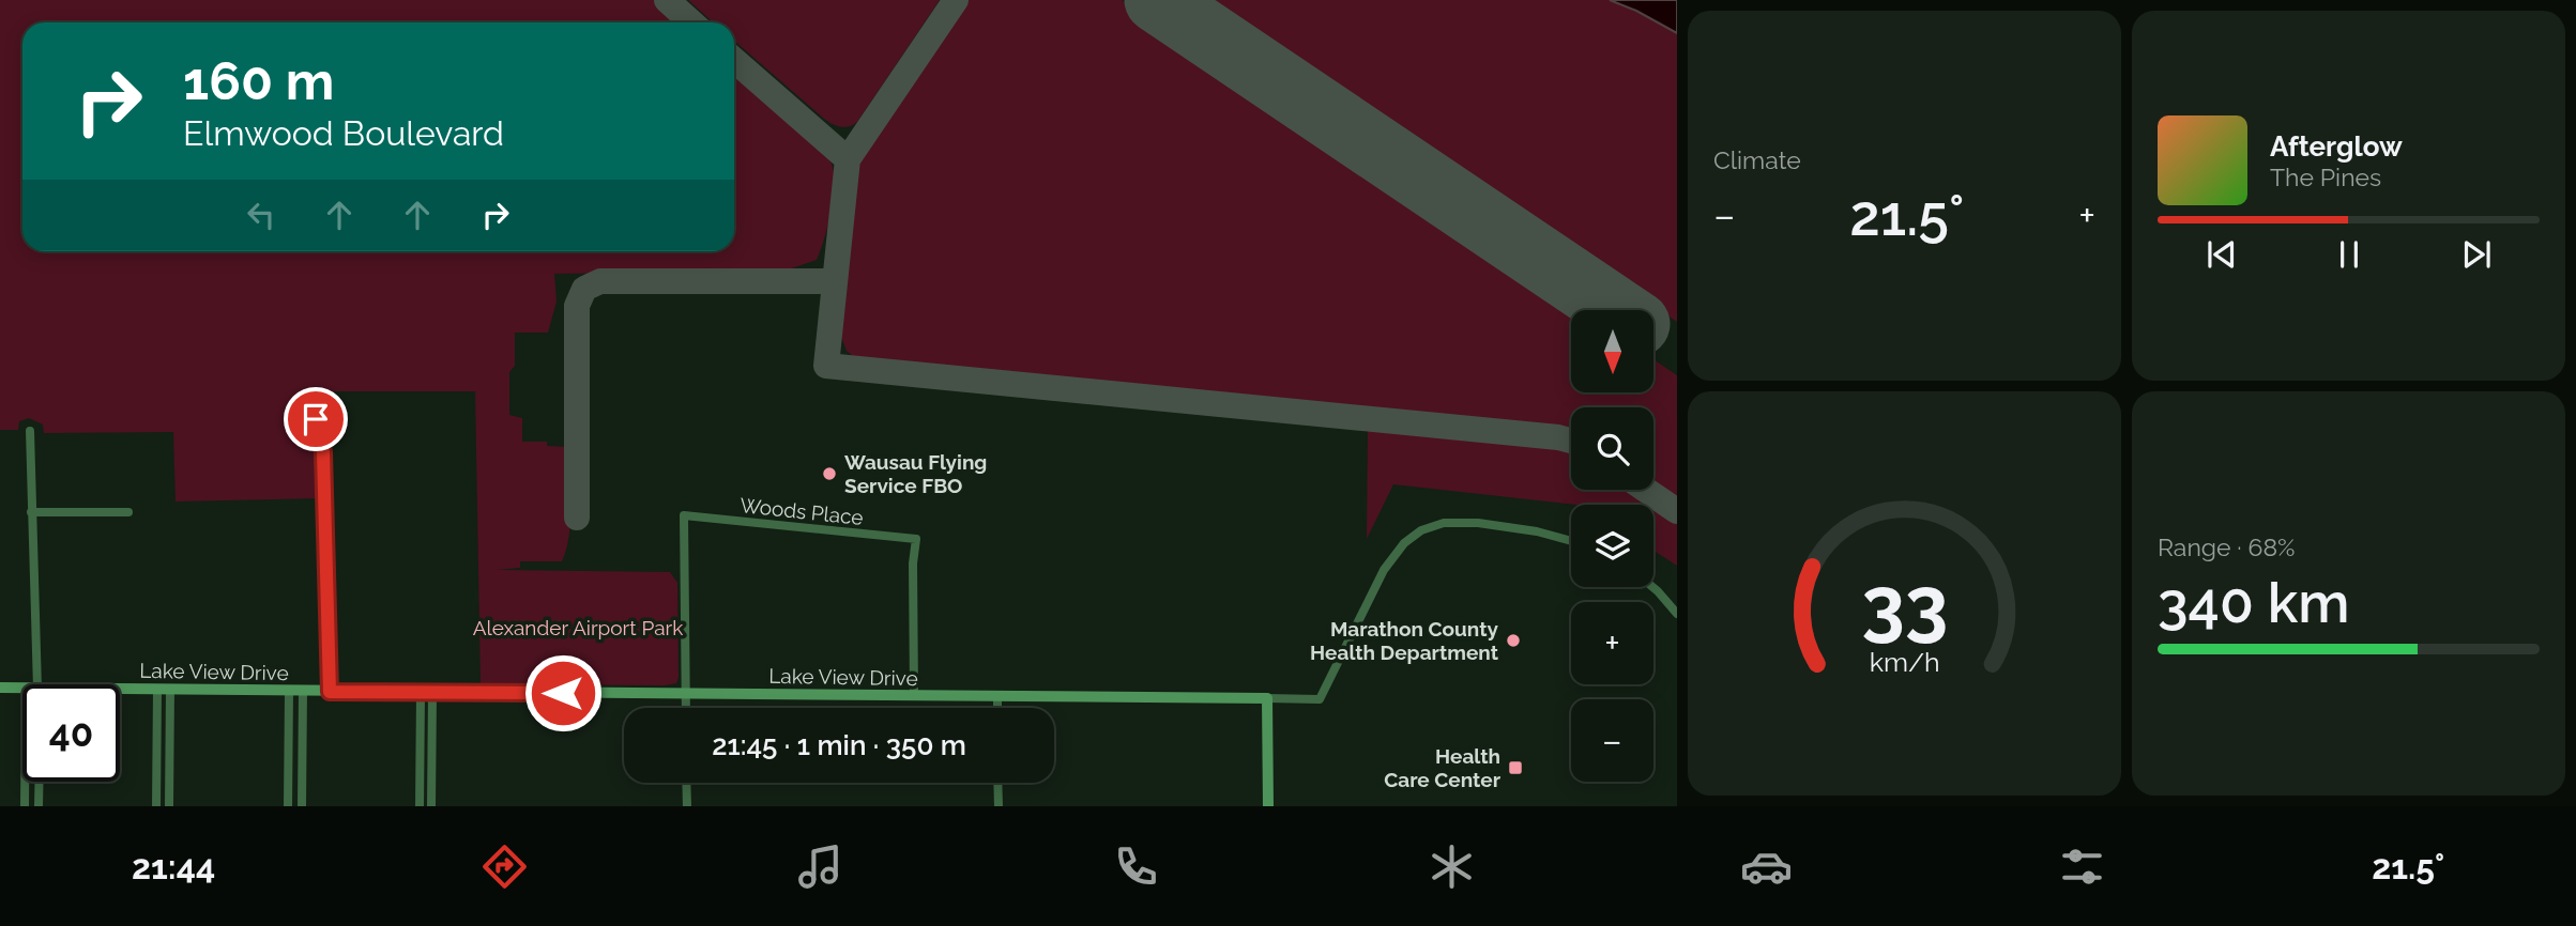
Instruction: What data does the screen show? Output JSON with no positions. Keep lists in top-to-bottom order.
{
  "streets": {
    "street": ["Woods Place", "Lake View Drive"]
  },
  "crossings": [
    ["Woods Place", "Lake View Drive"]
  ],
  "parks": ["Alexander Airport Park"],
  "places": {
    "other": ["Wausau Flying Service FBO", "Marathon County Health Department"],
    "transit": ["Health Care Center"]
  },
  "north": "bottom",
  "page": {
    "tile": [
      "Climate",
      ["Range · 68%", "340 km"]
    ],
    "turn": ["160 m", "Elmwood Boulevard"],
    "song": ["Afterglow", "The Pines"],
    "heat": ["−", "21.5°", "+"],
    "map_buttons": ["+", "−"],
    "limit": "40",
    "trip": "21:45 · 1 min · 350 m",
    "tabs": ["21:44", "21.5°"],
    "gauge": ["33", "km/h"]
  }
}
